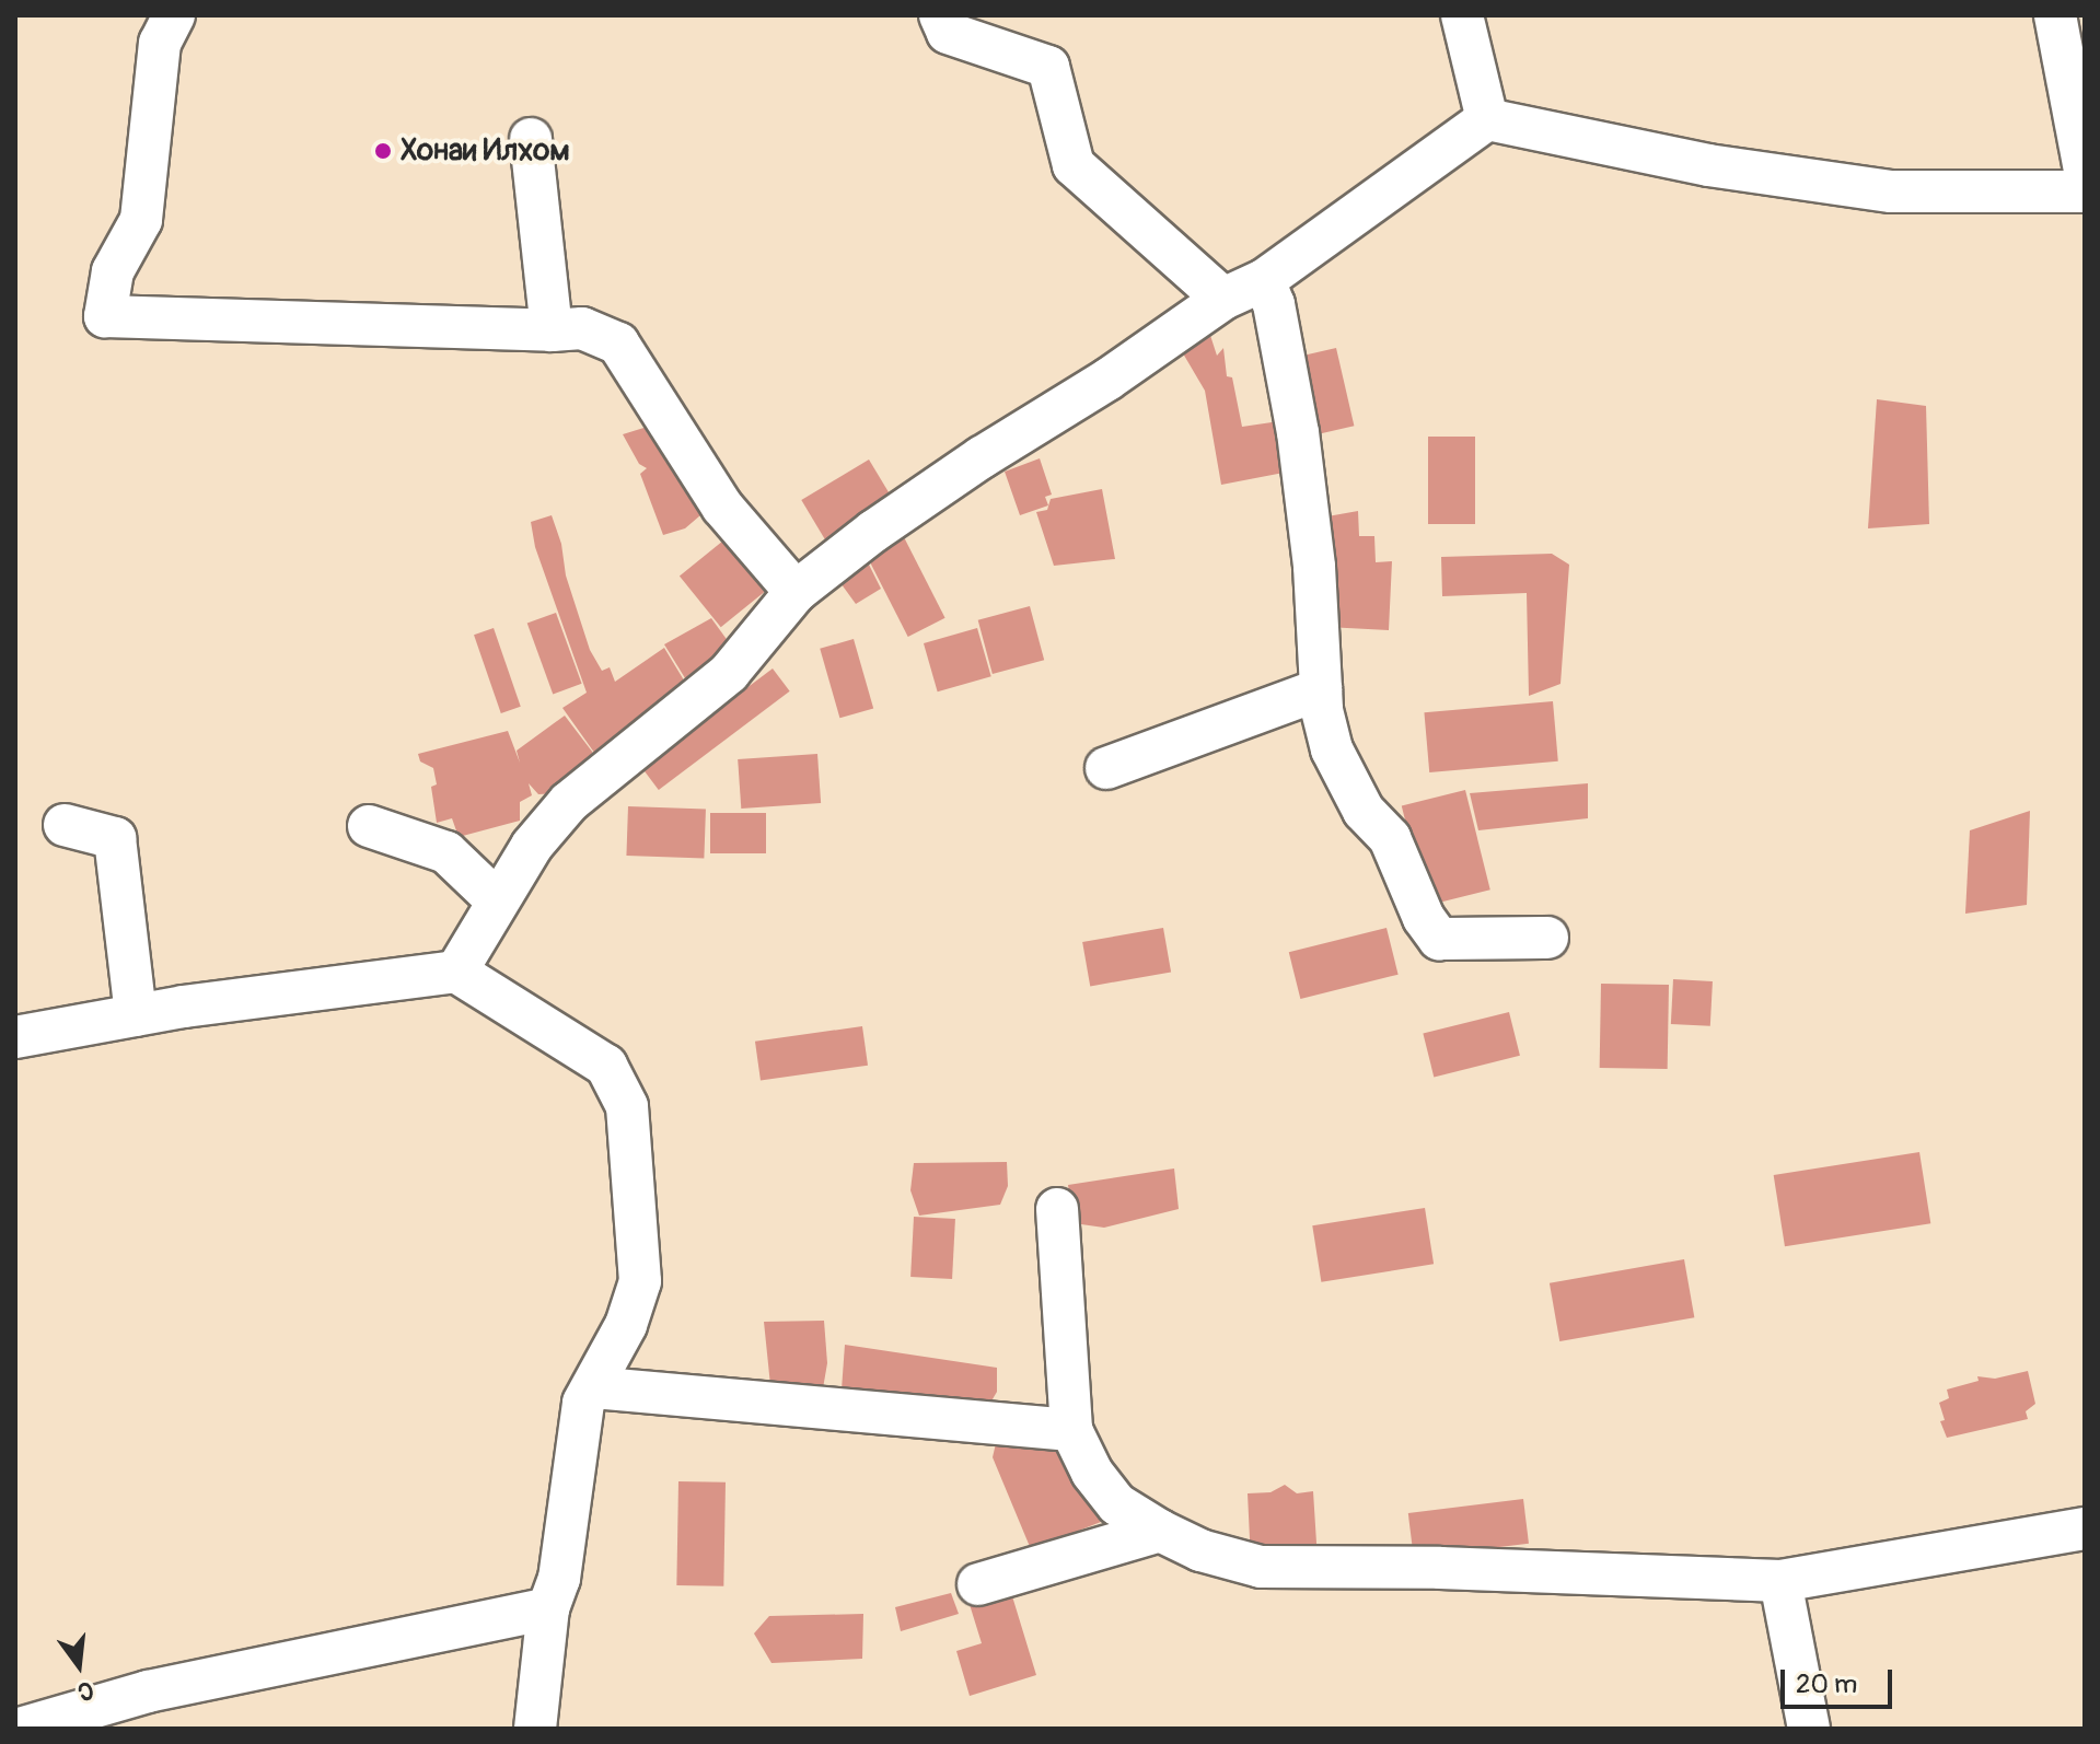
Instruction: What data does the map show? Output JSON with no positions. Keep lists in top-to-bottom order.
{
  "places": ["Хонаи Илхом"],
  "scale_bar": "20 m",
  "north": "bottom"
}
